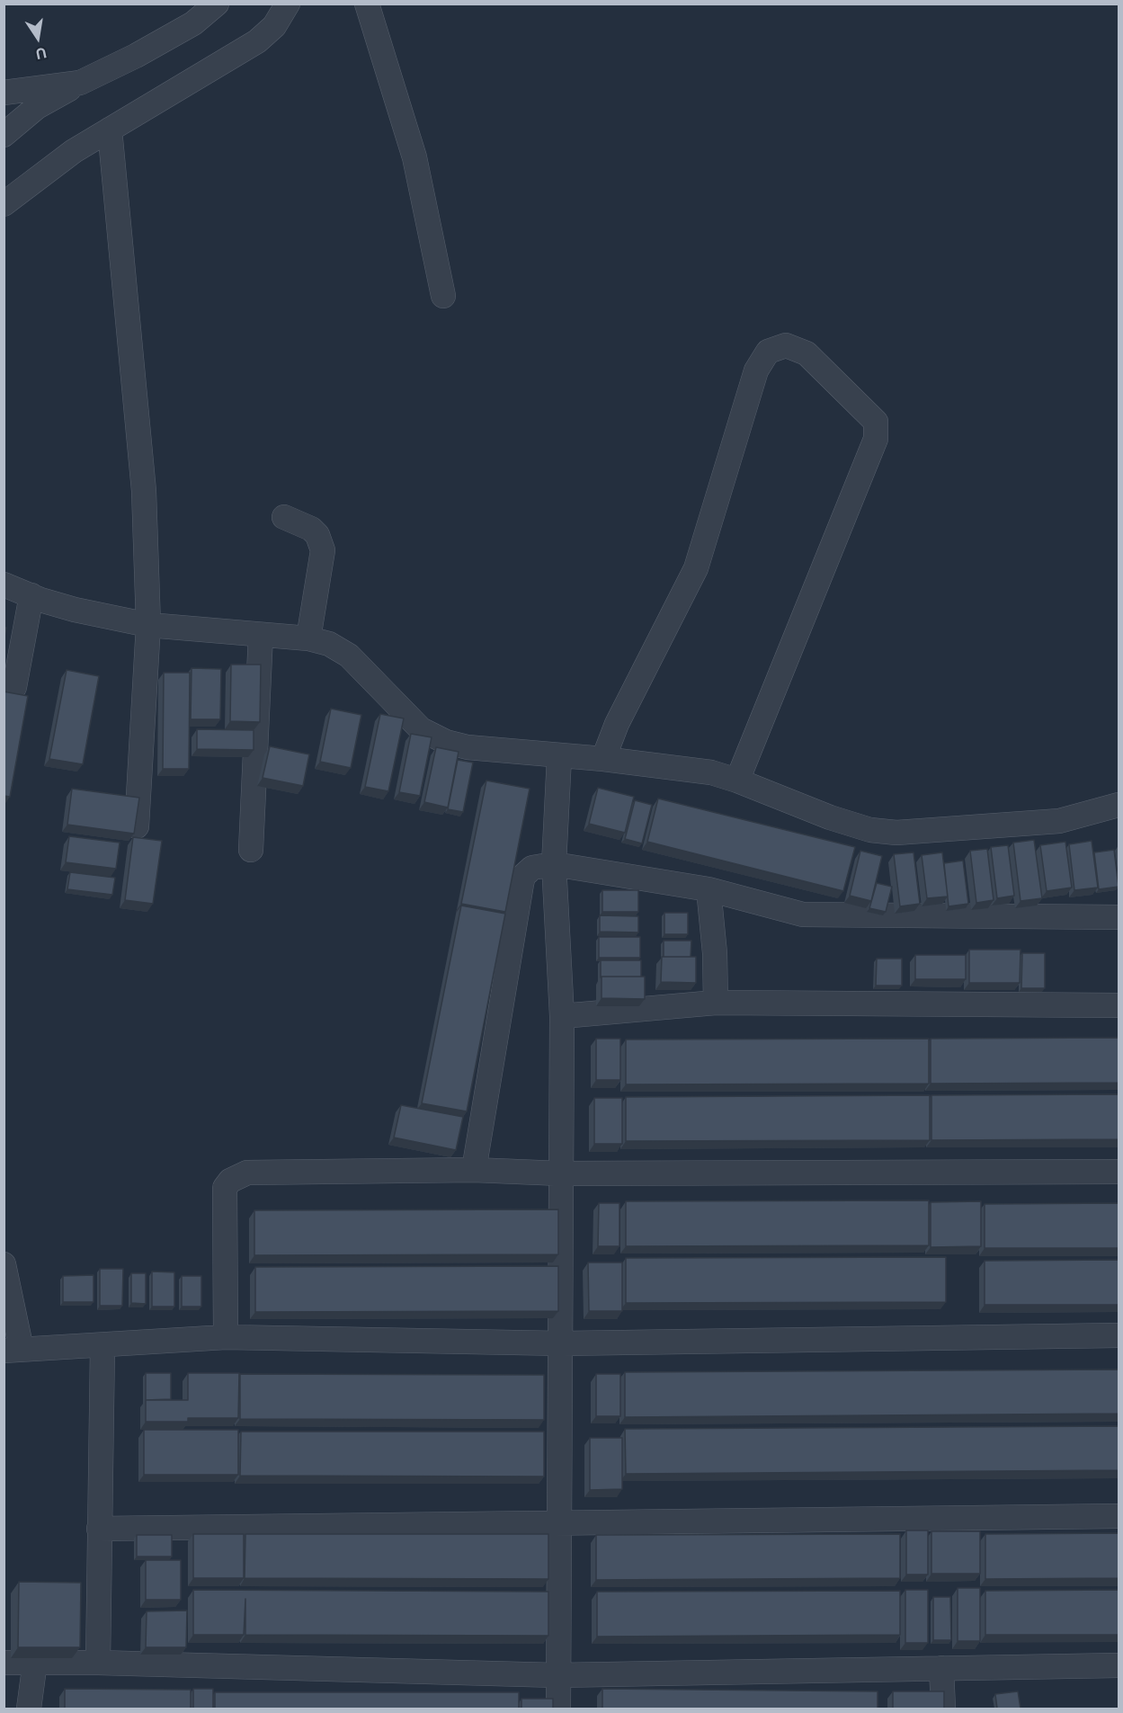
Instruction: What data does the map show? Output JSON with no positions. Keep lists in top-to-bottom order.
{
  "north": "bottom"
}
